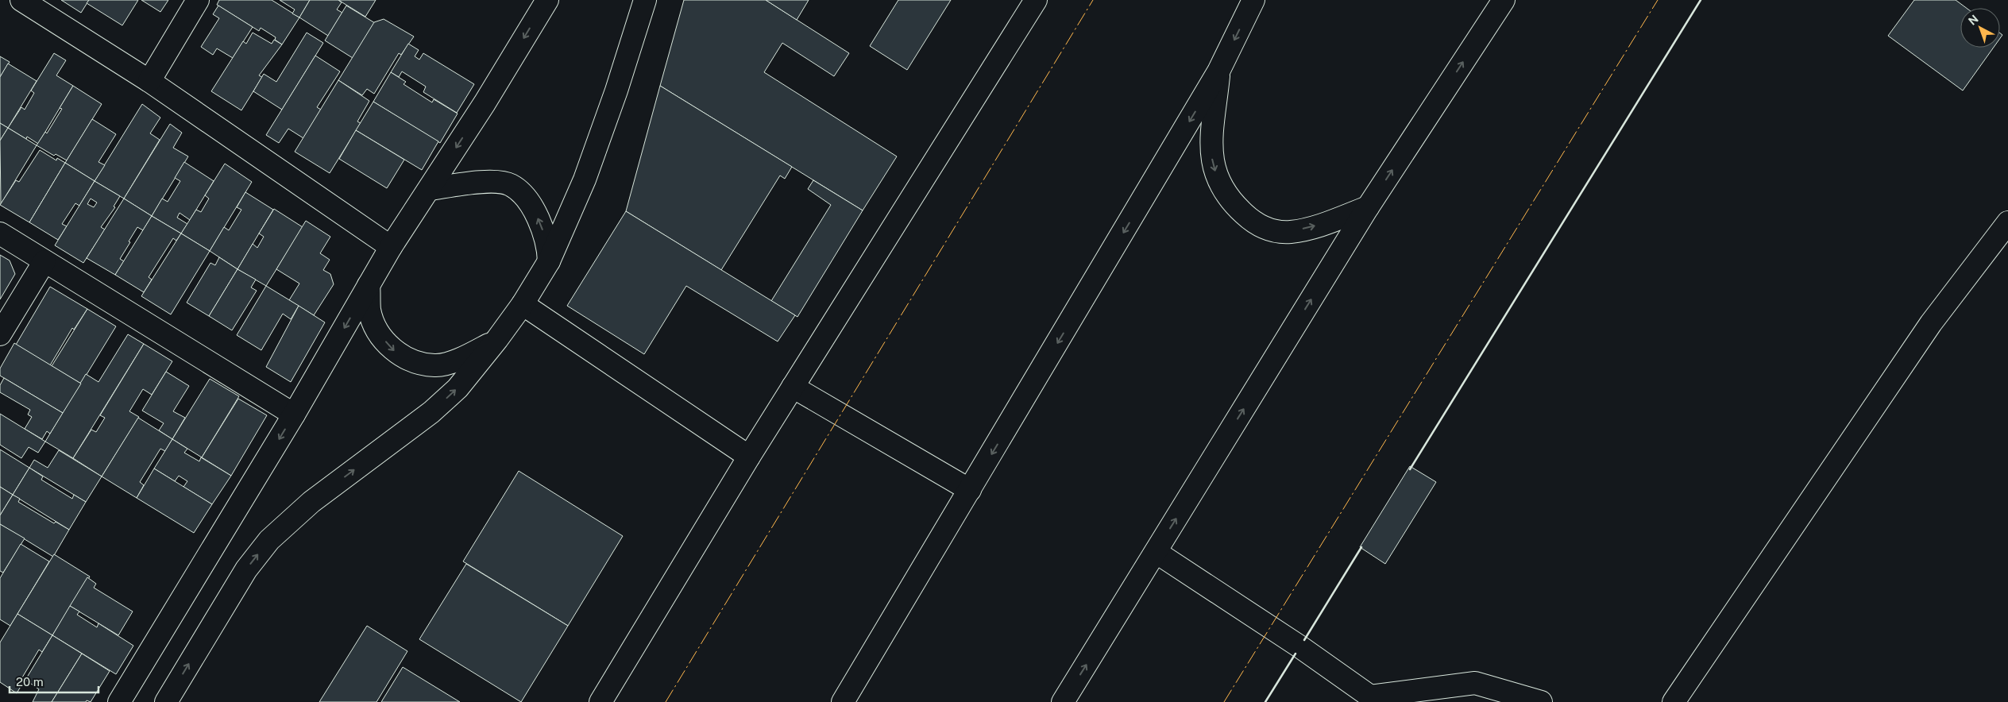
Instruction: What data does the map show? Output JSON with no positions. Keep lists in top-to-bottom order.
{
  "scale_bar": "20 m",
  "north": "top left"
}
